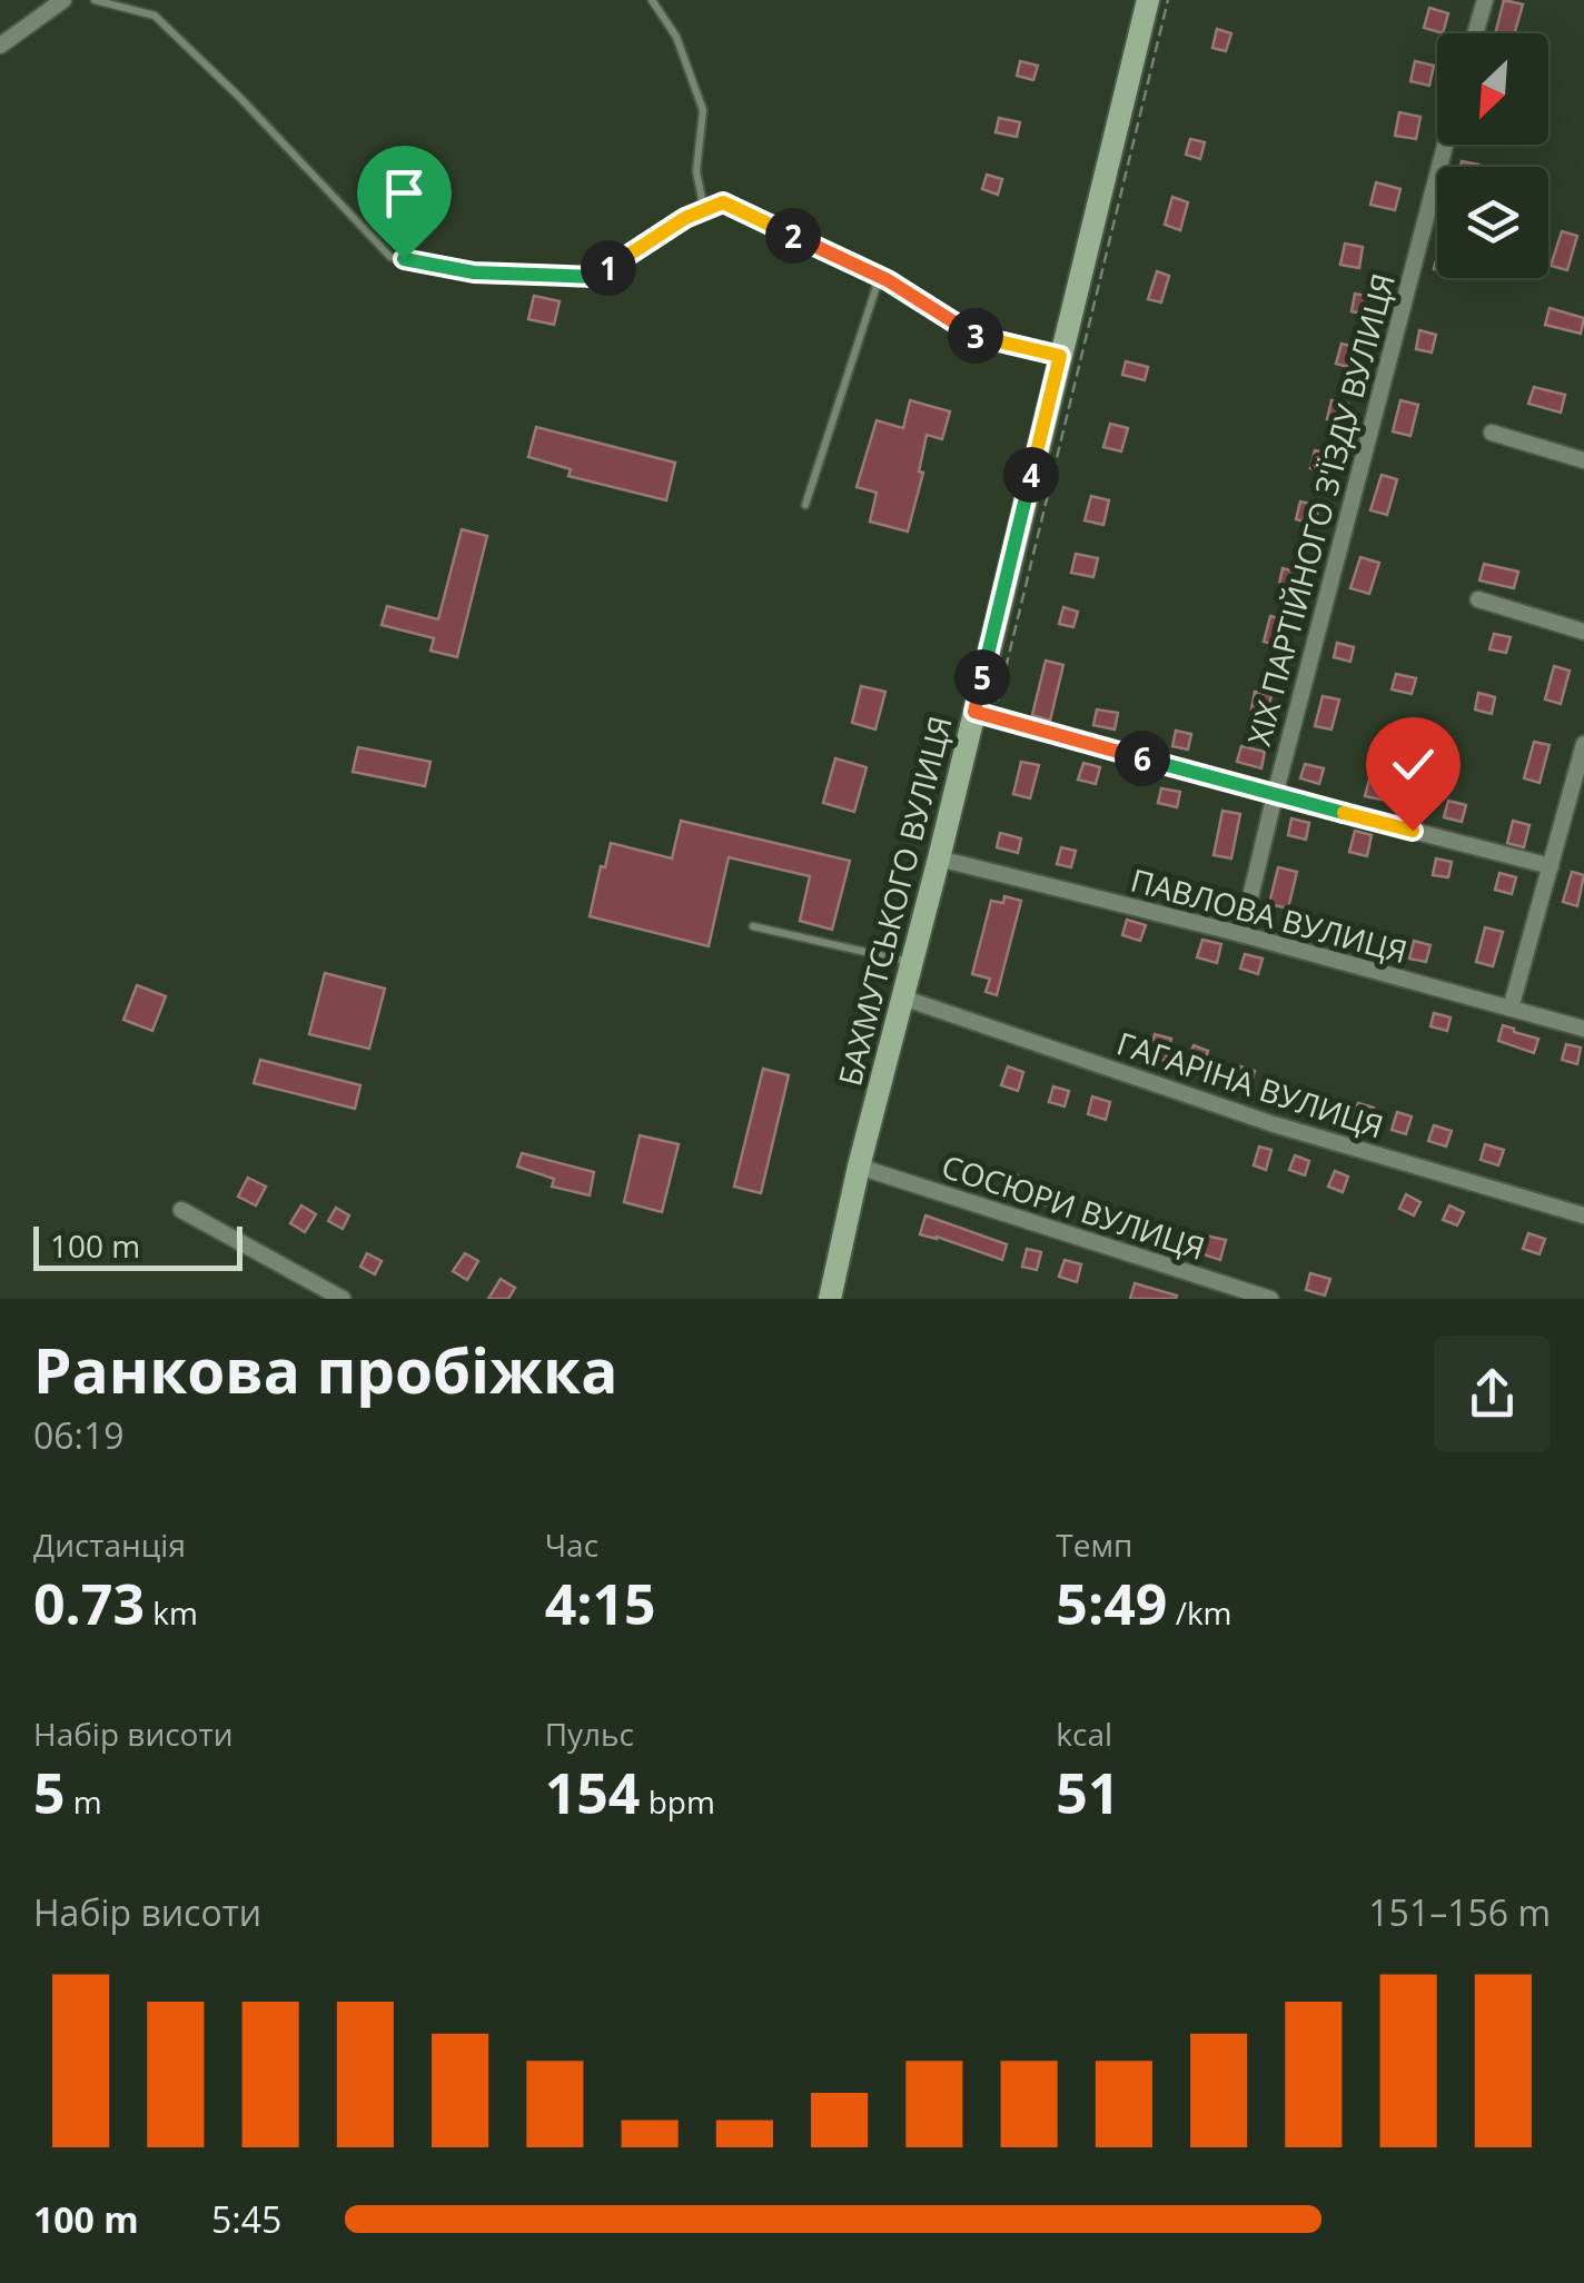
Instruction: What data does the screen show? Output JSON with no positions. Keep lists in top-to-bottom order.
{
  "streets": {
    "main road": ["БАХМУТСЬКОГО ВУЛИЦЯ"],
    "street": [
      "XIX ПАРТІЙНОГО З'ЇЗДУ ВУЛИЦЯ",
      "ПАВЛОВА ВУЛИЦЯ",
      "ГАГАРІНА ВУЛИЦЯ",
      "СОСЮРИ ВУЛИЦЯ"
    ]
  },
  "crossings": [
    ["XIX ПАРТІЙНОГО З'ЇЗДУ ВУЛИЦЯ", "ПАВЛОВА ВУЛИЦЯ"],
    ["БАХМУТСЬКОГО ВУЛИЦЯ", "ПАВЛОВА ВУЛИЦЯ"],
    ["БАХМУТСЬКОГО ВУЛИЦЯ", "ГАГАРІНА ВУЛИЦЯ"],
    ["БАХМУТСЬКОГО ВУЛИЦЯ", "СОСЮРИ ВУЛИЦЯ"]
  ],
  "scale_bar": "100 m",
  "north": "bottom left",
  "page": {
    "pins": [
      "2",
      "1",
      "3",
      "4",
      "5",
      "6"
    ],
    "scale": "100 m",
    "heading": ["Ранкова пробіжка", "06:19"],
    "stats": [
      ["Дистанція", "0.73 km"],
      ["Час", "4:15"],
      ["Темп", "5:49 /km"],
      ["Набір висоти", "5 m"],
      ["Пульс", "154 bpm"],
      ["kcal", "51"]
    ],
    "chart": ["Набір висоти", "151–156 m"],
    "list": [
      {
        "name": "100 m",
        "note": "5:45"
      }
    ]
  }
}
